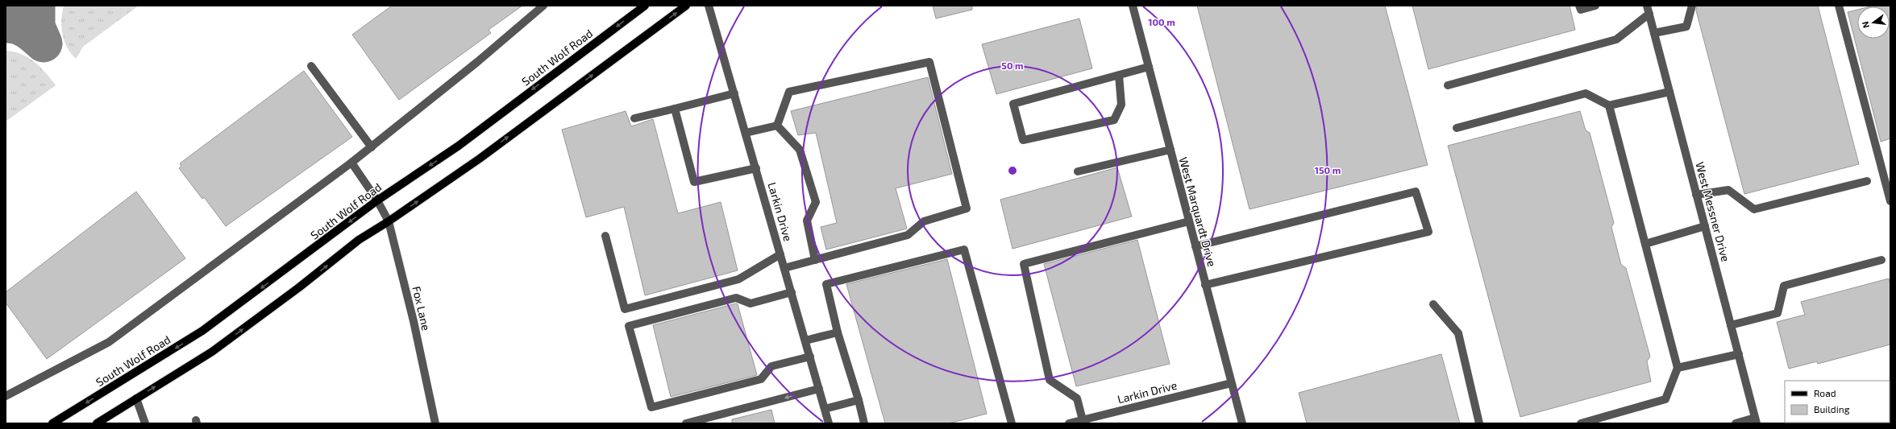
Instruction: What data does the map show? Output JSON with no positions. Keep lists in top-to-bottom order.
{
  "streets": {
    "main road": ["South Wolf Road"],
    "street": [
      "Larkin Drive",
      "West Marquardt Drive",
      "West Messner Drive",
      "Fox Lane"
    ]
  },
  "crossings": [
    ["South Wolf Road", "Fox Lane"],
    ["Larkin Drive", "West Marquardt Drive"]
  ],
  "legend": ["Road", "Building"],
  "north": "left",
  "rings": ["100 m", "50 m", "150 m"]
}
